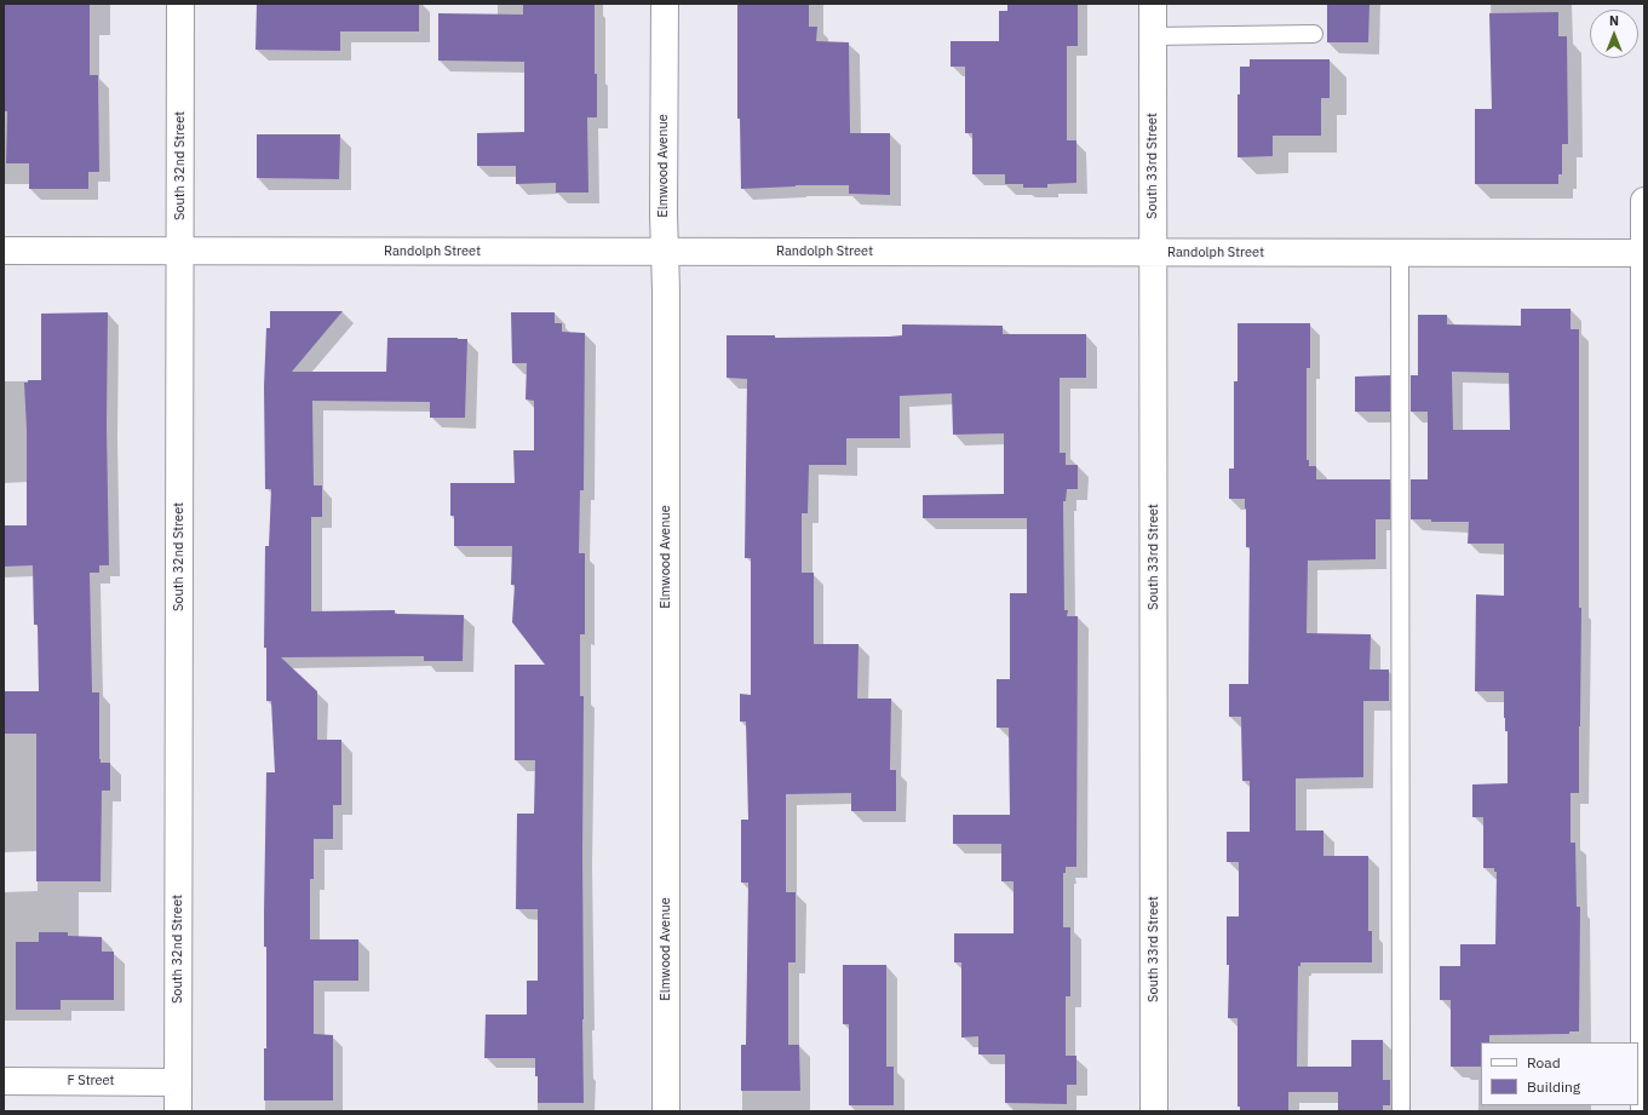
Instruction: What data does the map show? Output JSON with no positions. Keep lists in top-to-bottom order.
{
  "streets": {
    "street": [
      "South 32nd Street",
      "Elmwood Avenue",
      "South 33rd Street",
      "Randolph Street",
      "F Street"
    ]
  },
  "crossings": [
    ["South 32nd Street", "Randolph Street"],
    ["South 32nd Street", "F Street"],
    ["Elmwood Avenue", "Randolph Street"],
    ["South 33rd Street", "Randolph Street"]
  ],
  "legend": ["Road", "Building"],
  "north": "top"
}
